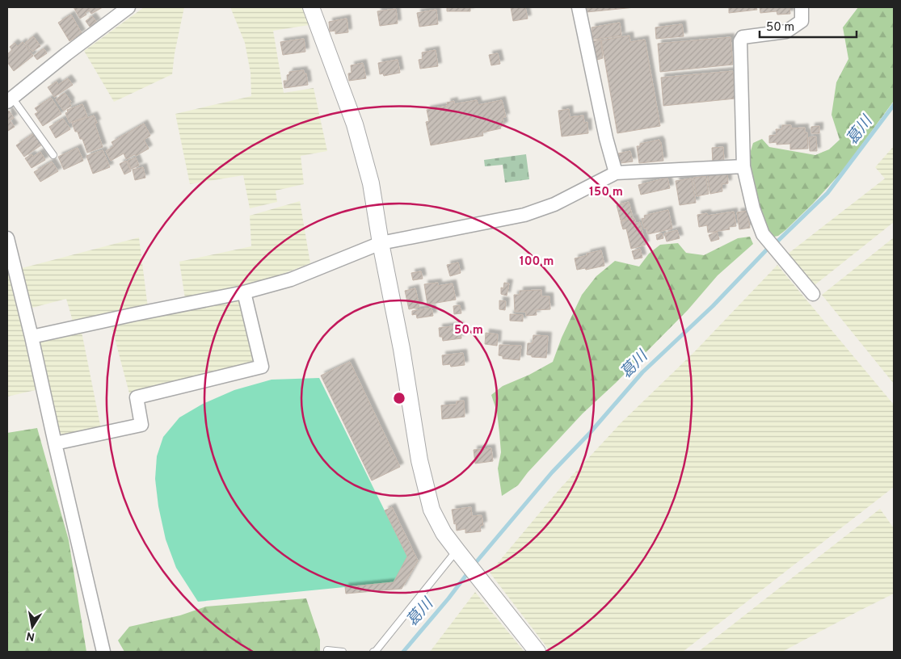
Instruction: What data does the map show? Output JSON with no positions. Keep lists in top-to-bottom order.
{
  "water": ["葛川"],
  "scale_bar": "50 m",
  "north": "bottom",
  "rings": ["150 m", "100 m", "50 m"]
}
